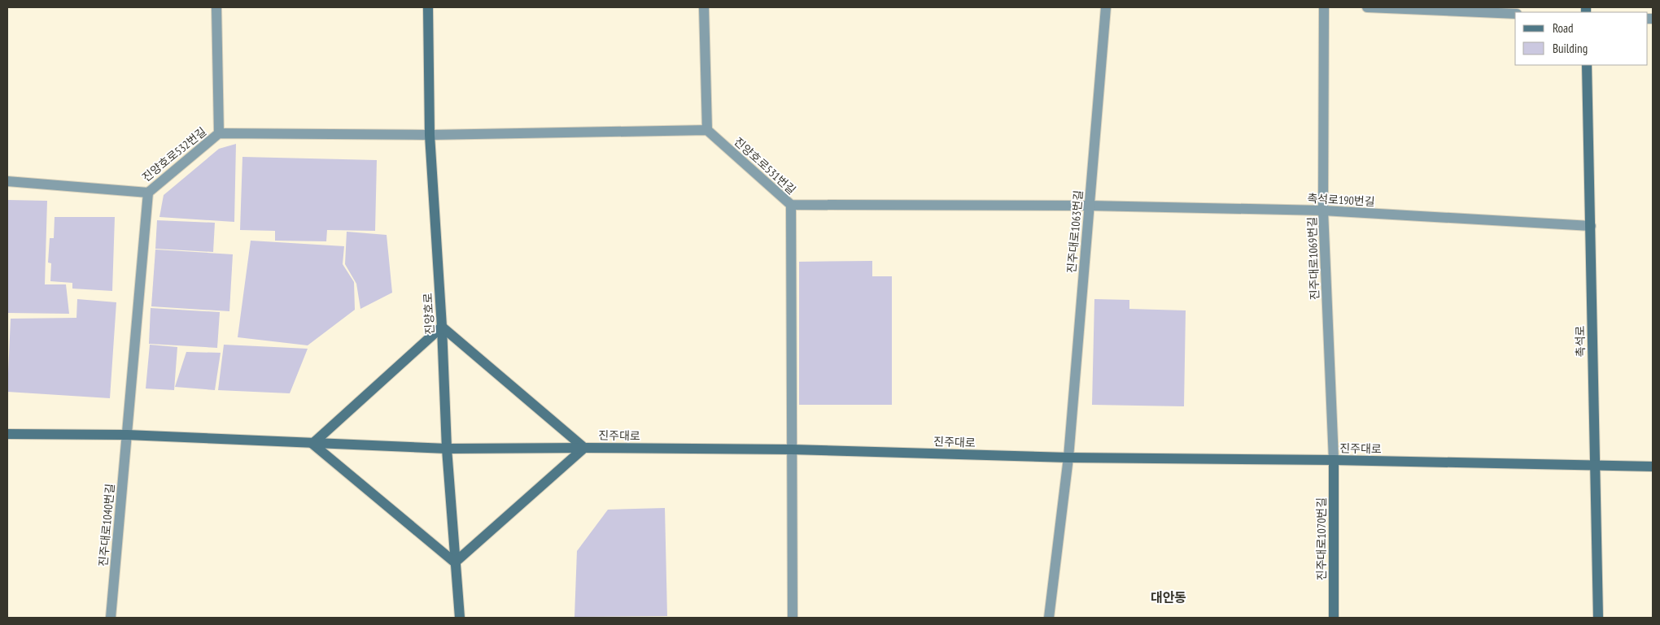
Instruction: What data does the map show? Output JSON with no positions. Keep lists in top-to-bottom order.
{
  "streets": {
    "street": [
      "진양호로532번길",
      "진양호로531번길",
      "촉석로190번길",
      "진주대로1063번길",
      "진주대로1069번길",
      "진양호로",
      "촉석로",
      "진주대로",
      "진주대로1040번길",
      "진주대로1070번길"
    ]
  },
  "crossings": [
    ["진양호로532번길", "진양호로"],
    ["진양호로532번길", "진주대로1040번길"],
    ["진양호로531번길", "촉석로190번길"],
    ["진양호로531번길", "진주대로1063번길"],
    ["촉석로190번길", "진주대로1063번길"],
    ["촉석로190번길", "진주대로1069번길"],
    ["촉석로190번길", "촉석로"],
    ["진주대로1063번길", "진주대로"],
    ["진주대로1069번길", "진주대로"],
    ["진주대로1069번길", "진주대로1070번길"],
    ["진양호로", "진주대로"],
    ["촉석로", "진주대로"],
    ["진주대로", "진주대로1040번길"],
    ["진주대로", "진주대로1070번길"]
  ],
  "districts": ["대안동"],
  "legend": ["Road", "Building"]
}
